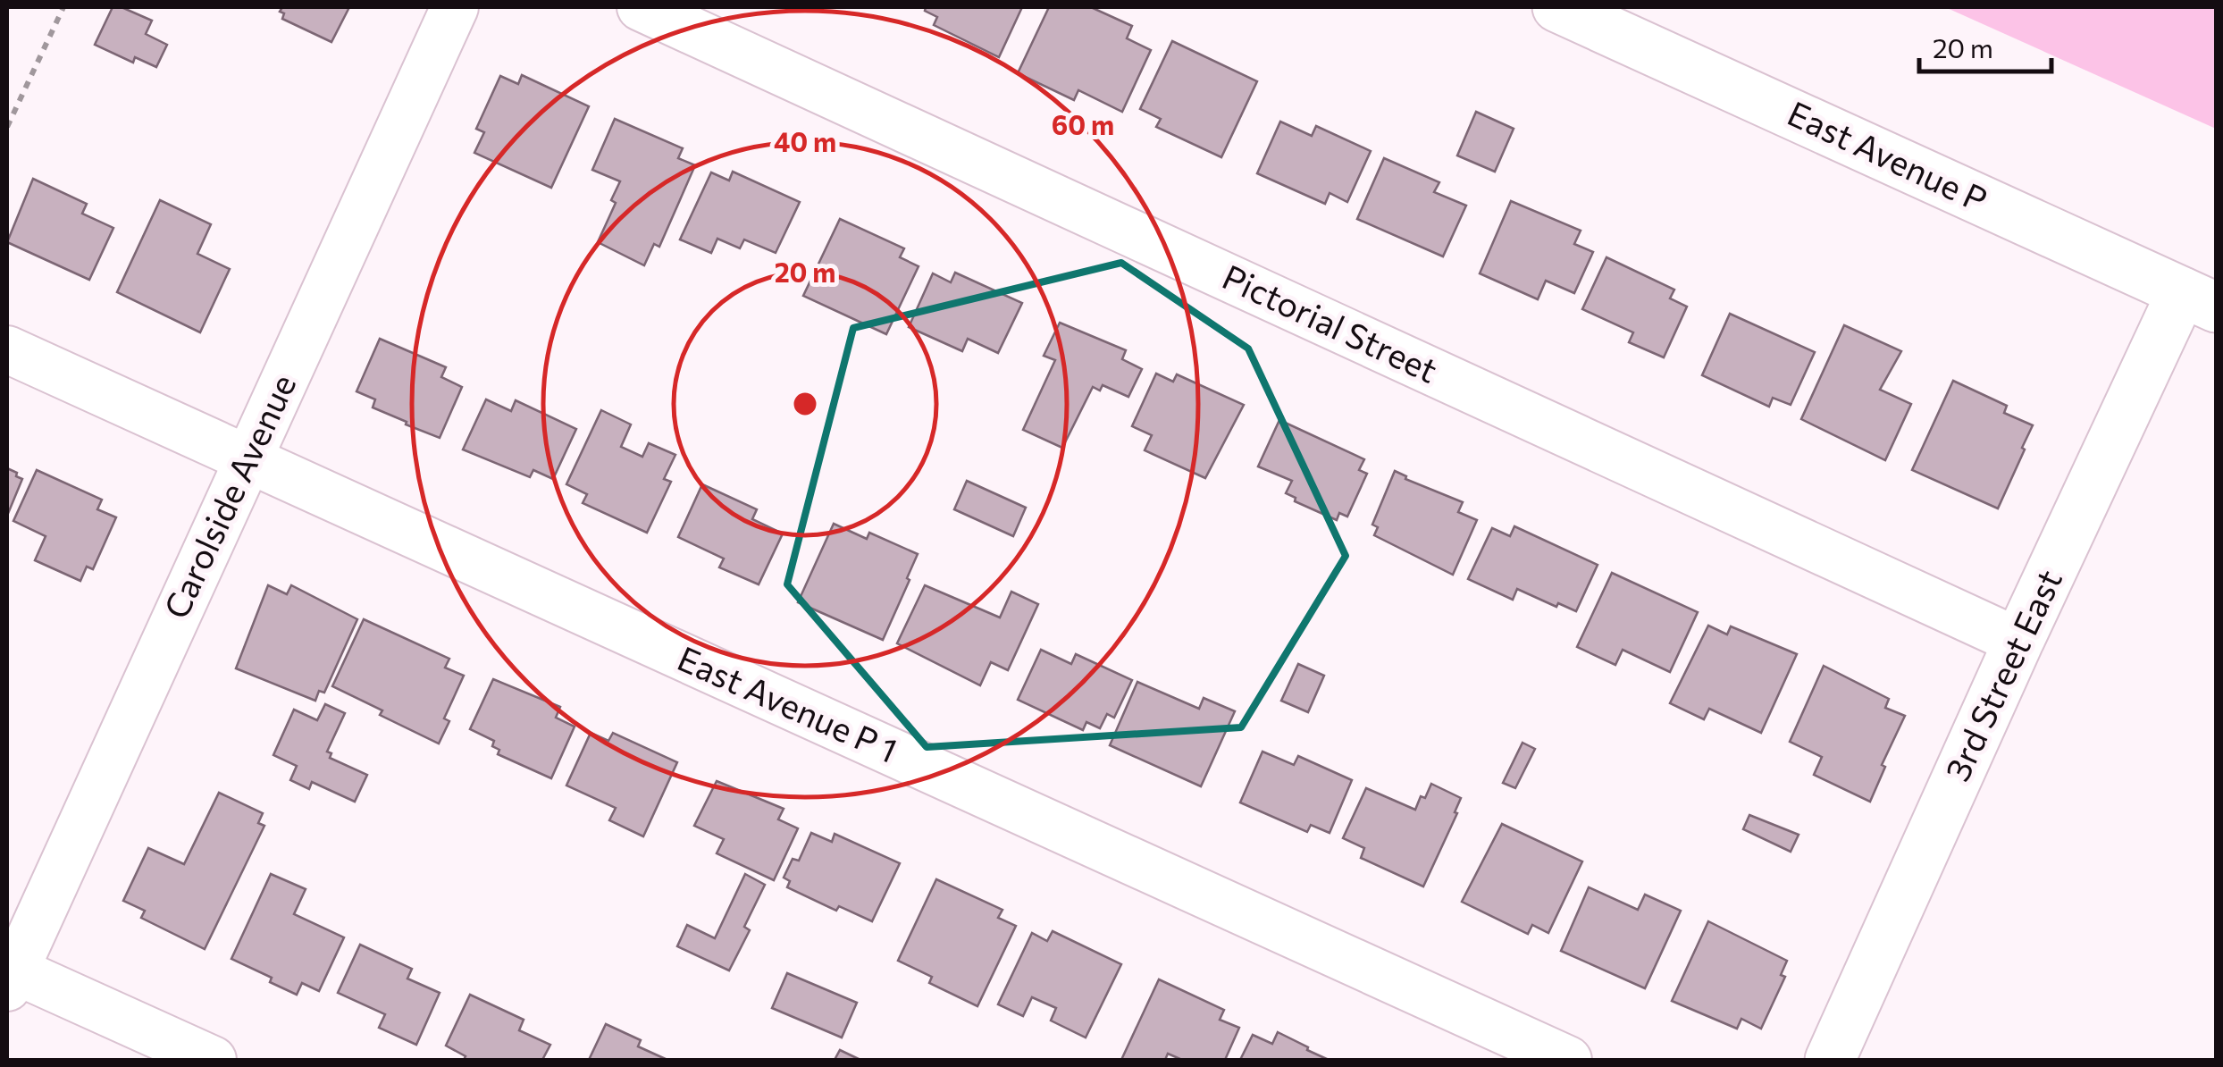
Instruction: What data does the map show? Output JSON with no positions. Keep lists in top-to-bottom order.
{
  "streets": {
    "street": [
      "East Avenue P",
      "Pictorial Street",
      "Carolside Avenue",
      "3rd Street East",
      "East Avenue P 1"
    ]
  },
  "crossings": [
    ["East Avenue P", "3rd Street East"],
    ["Pictorial Street", "3rd Street East"],
    ["Carolside Avenue", "East Avenue P 1"]
  ],
  "scale_bar": "20 m",
  "rings": ["60 m", "40 m", "20 m"]
}
